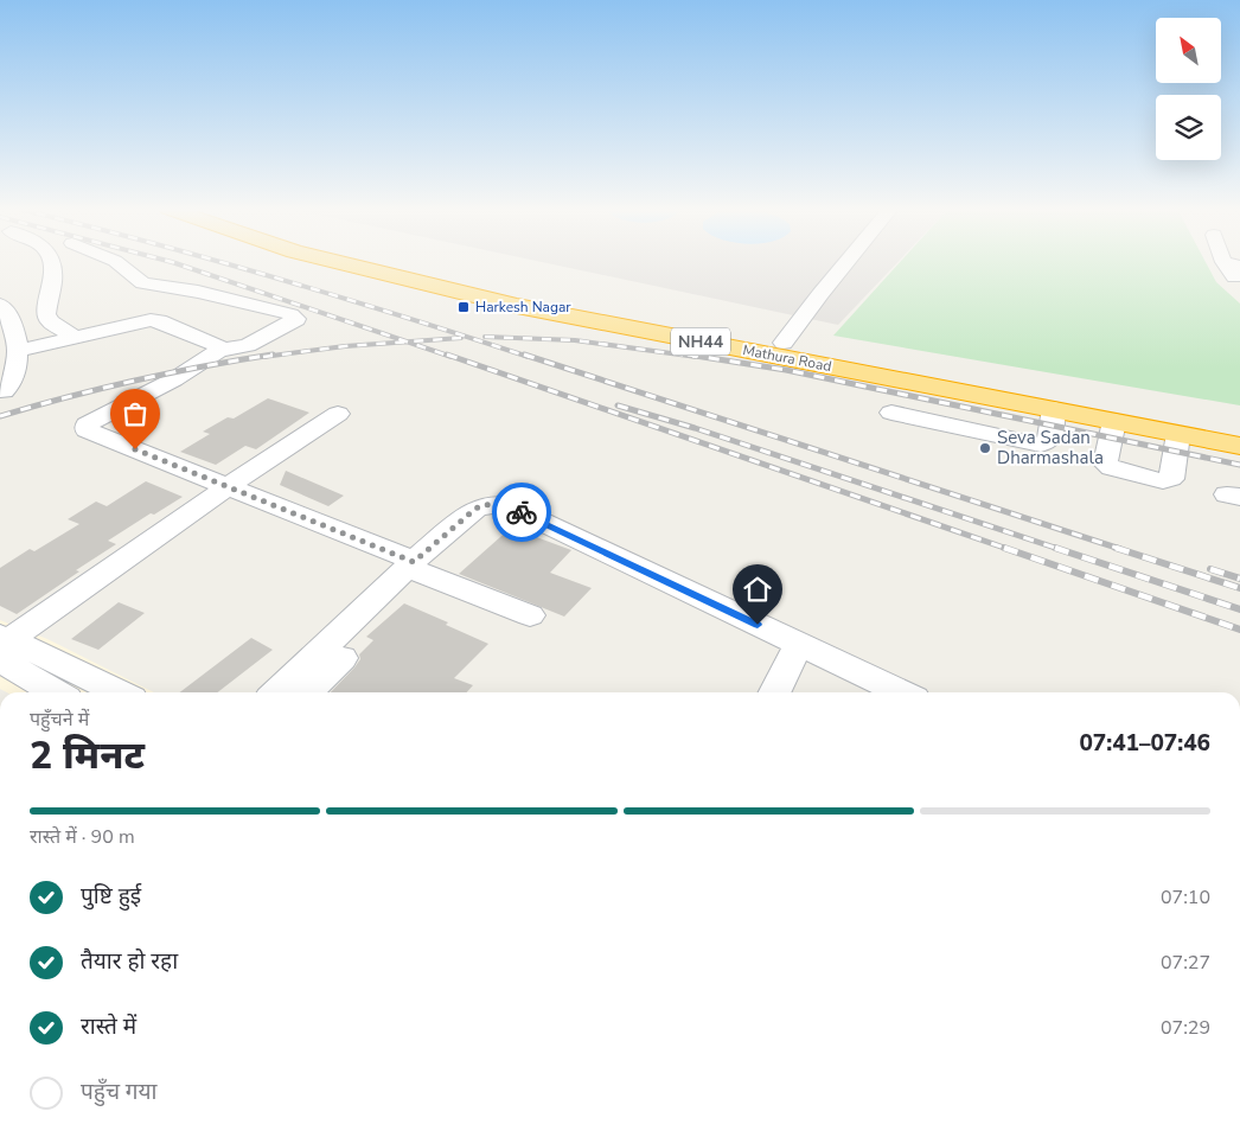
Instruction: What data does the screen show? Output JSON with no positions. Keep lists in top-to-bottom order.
{
  "streets": {
    "highway": ["NH44", "Mathura Road"]
  },
  "places": {
    "transit": ["Harkesh Nagar"],
    "other": ["Seva Sadan Dharmashala"]
  },
  "north": "top left",
  "page": {
    "heading": ["2 मिनट", "पहुँचने में", "07:41–07:46"],
    "bar": "रास्ते में · 90 m",
    "list": [
      ["पुष्टि हुई", "07:10"],
      ["तैयार हो रहा", "07:27"],
      ["रास्ते में", "07:29"],
      "पहुँच गया"
    ]
  }
}
